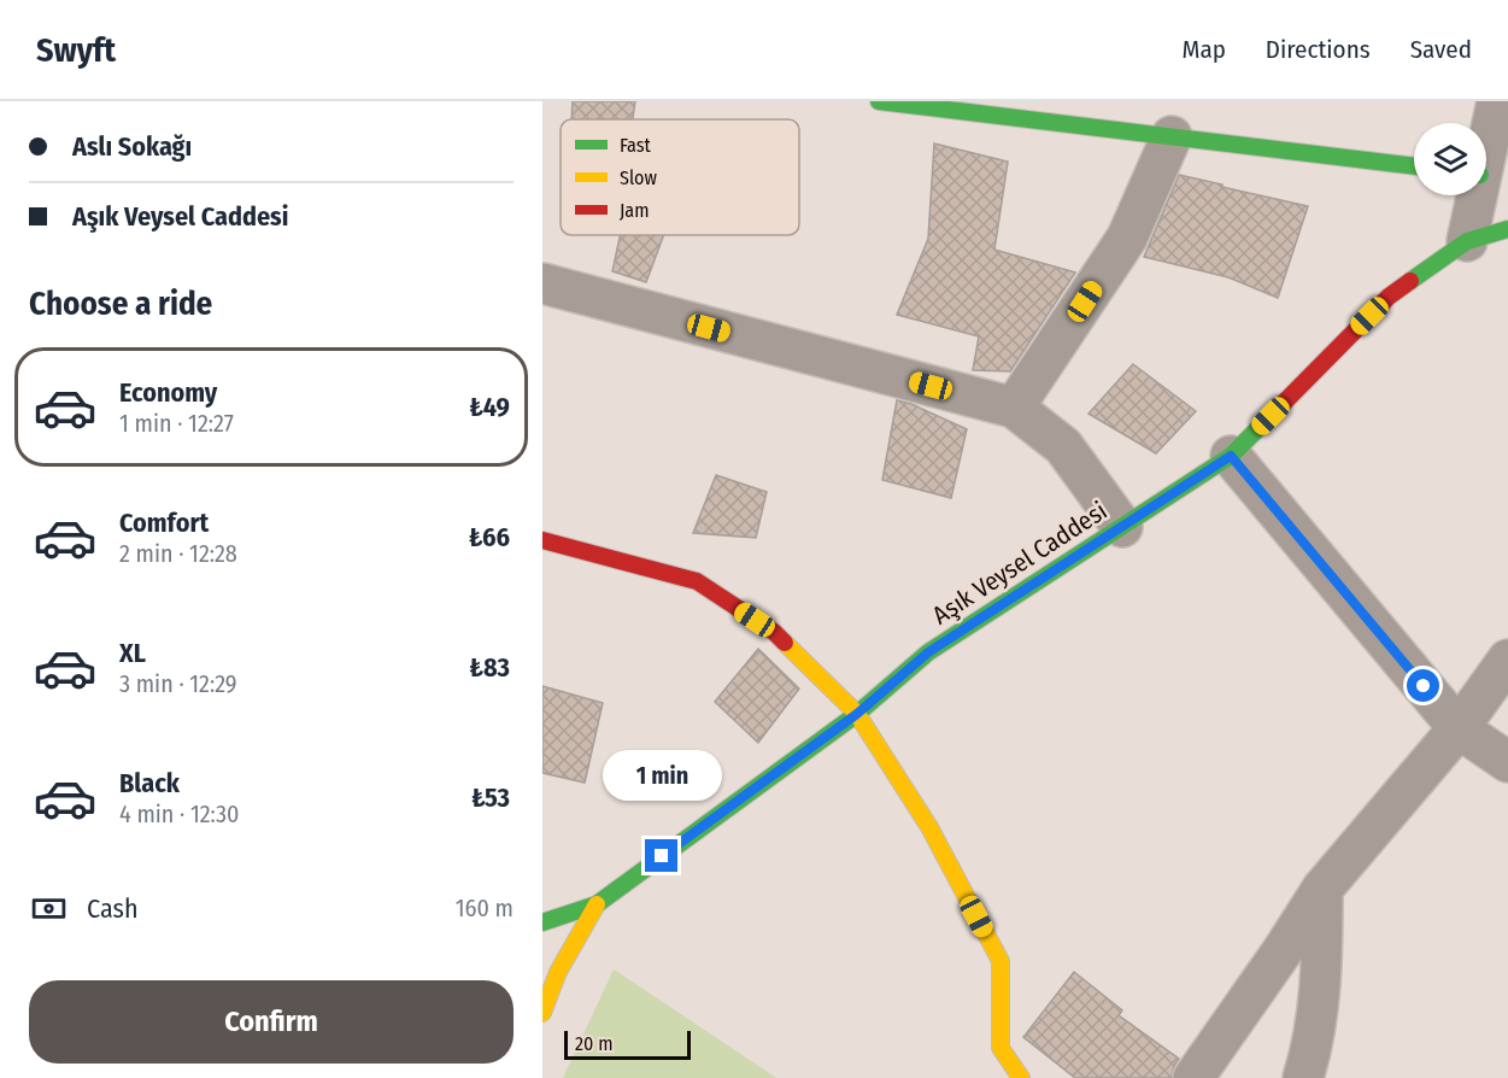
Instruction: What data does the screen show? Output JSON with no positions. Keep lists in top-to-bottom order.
{
  "streets": {
    "street": ["Aşık Veysel Caddesi"]
  },
  "legend": ["Fast", "Slow", "Jam"],
  "scale_bar": "20 m",
  "page": {
    "header": "Swyft",
    "nav": ["Map", "Directions", "Saved"],
    "banner": ["Aslı Sokağı", "Aşık Veysel Caddesi"],
    "heading": "Choose a ride",
    "list": [
      {
        "name": "Economy",
        "note": "1 min · 12:27",
        "value": "₺49"
      },
      {
        "name": "Comfort",
        "note": "2 min · 12:28",
        "value": "₺66"
      },
      {
        "name": "XL",
        "note": "3 min · 12:29",
        "value": "₺83"
      },
      {
        "name": "Black",
        "note": "4 min · 12:30",
        "value": "₺53"
      }
    ],
    "bubble": "1 min",
    "pay": ["Cash", "160 m"],
    "buttons": "Confirm",
    "scale": "20 m"
  }
}
